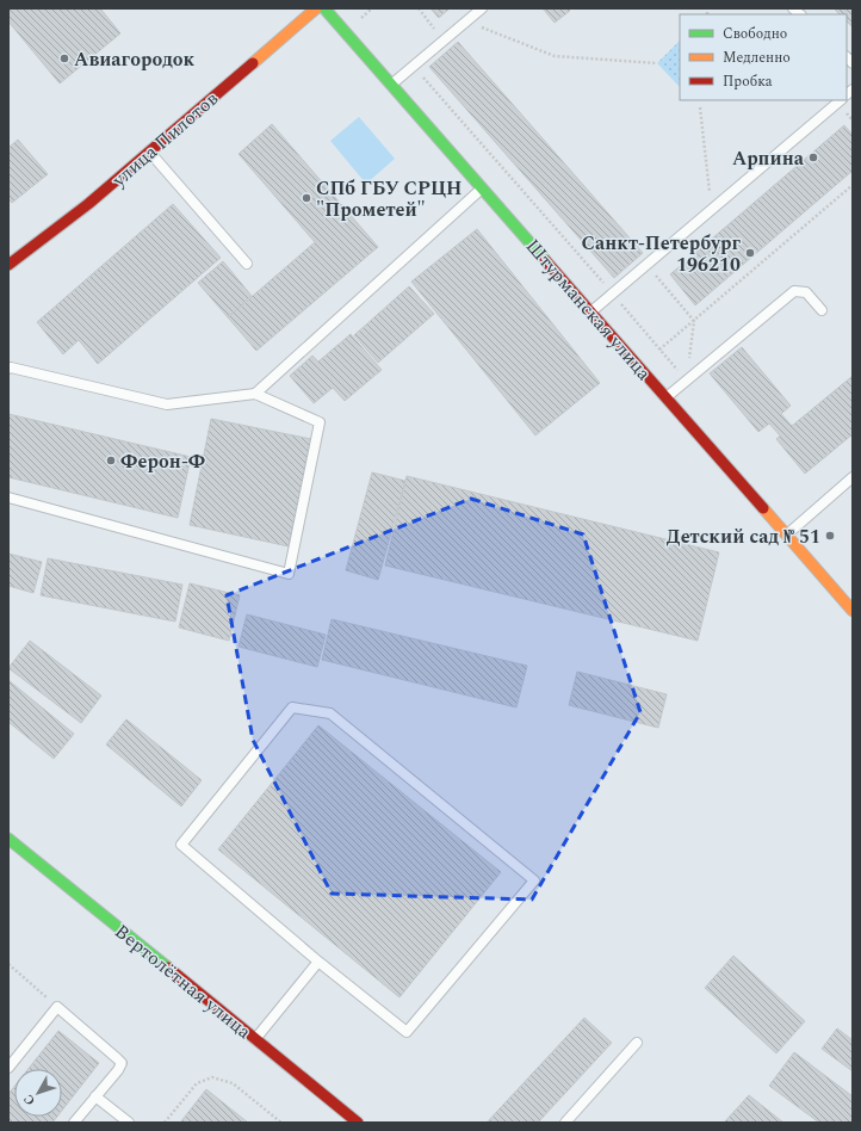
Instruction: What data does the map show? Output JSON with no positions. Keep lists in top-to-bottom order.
{
  "streets": {
    "street": ["улица Пилотов", "Штурманская улица", "Вертолётная улица"]
  },
  "places": [
    "Авиагородок",
    "Арпина",
    "СПб ГБУ СРЦН \"Прометей\"",
    "Санкт-Петербург 196210",
    "Ферон-Ф",
    "Детский сад № 51"
  ],
  "legend": ["Свободно", "Медленно", "Пробка"],
  "north": "bottom left"
}
